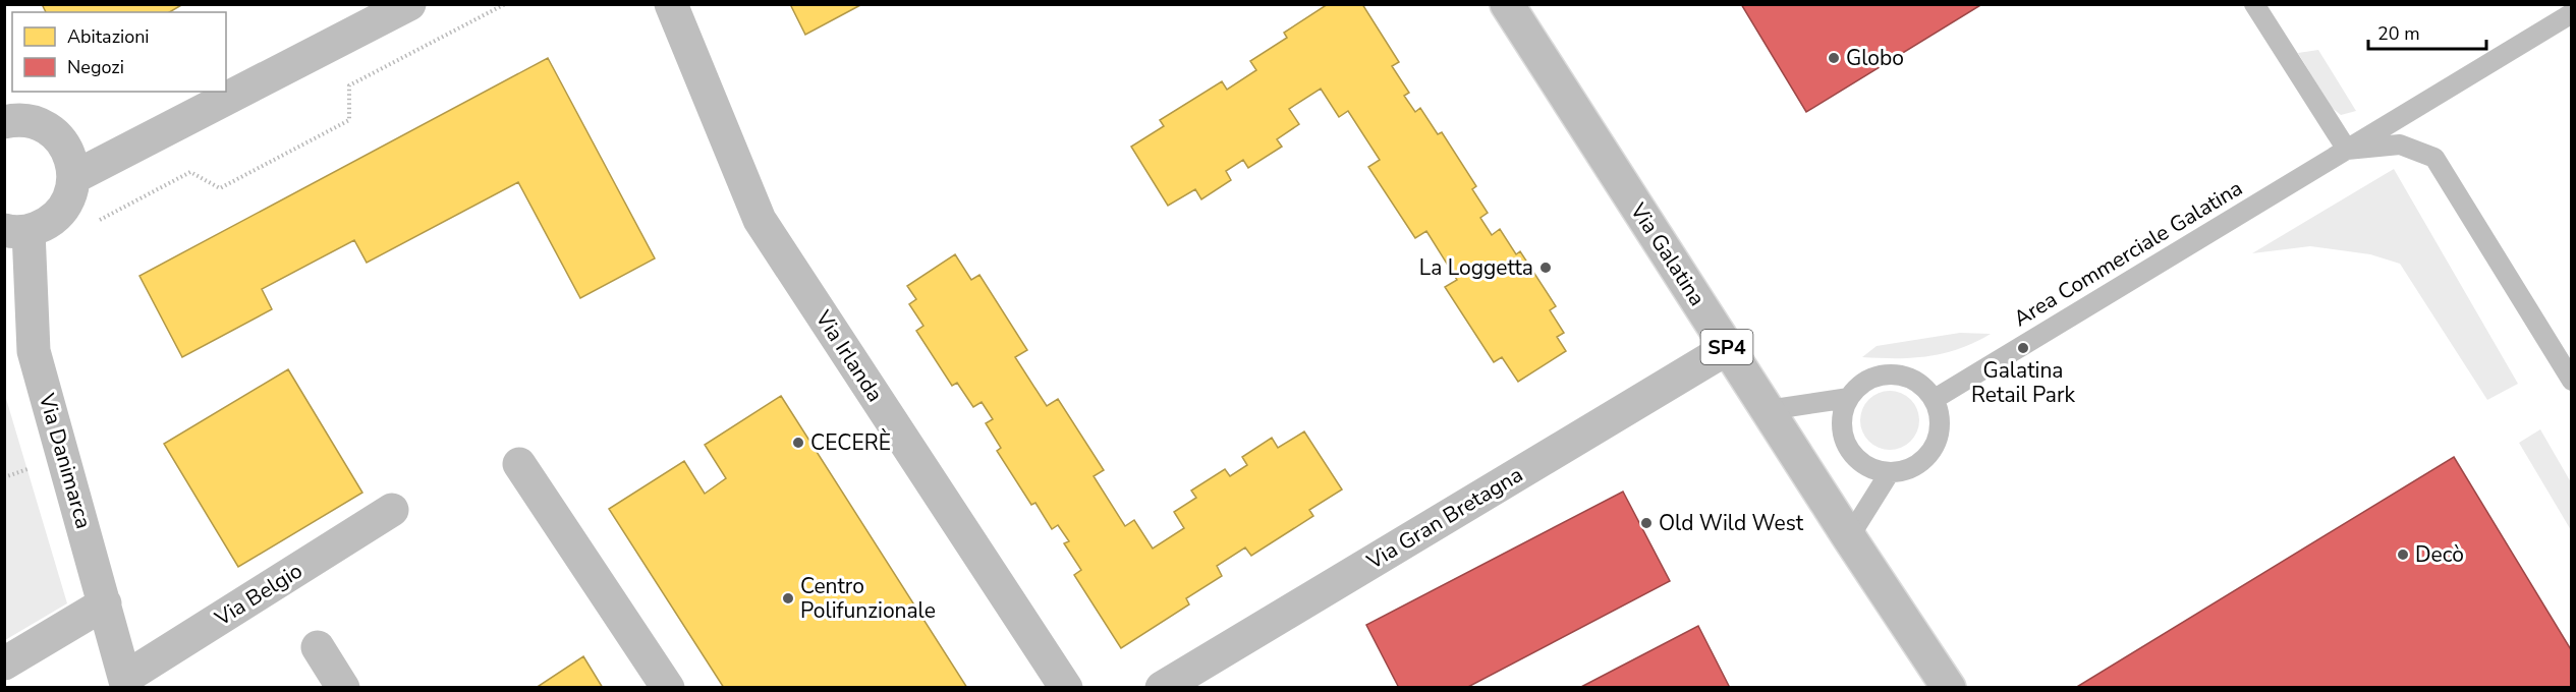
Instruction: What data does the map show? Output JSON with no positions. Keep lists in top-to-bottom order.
{
  "streets": {
    "street": [
      "Via Galatina",
      "SP4",
      "Via Irlanda",
      "Via Danimarca",
      "Via Gran Bretagna",
      "Via Belgio"
    ],
    "lane": ["Area Commerciale Galatina"]
  },
  "crossings": [
    ["Via Galatina", "Via Gran Bretagna"],
    ["Via Danimarca", "Via Belgio"]
  ],
  "places": [
    "Globo",
    "La Loggetta",
    "Galatina Retail Park",
    "CECERÈ",
    "Old Wild West",
    "Decò",
    "Centro Polifunzionale"
  ],
  "legend": ["Abitazioni", "Negozi"],
  "scale_bar": "20 m"
}
